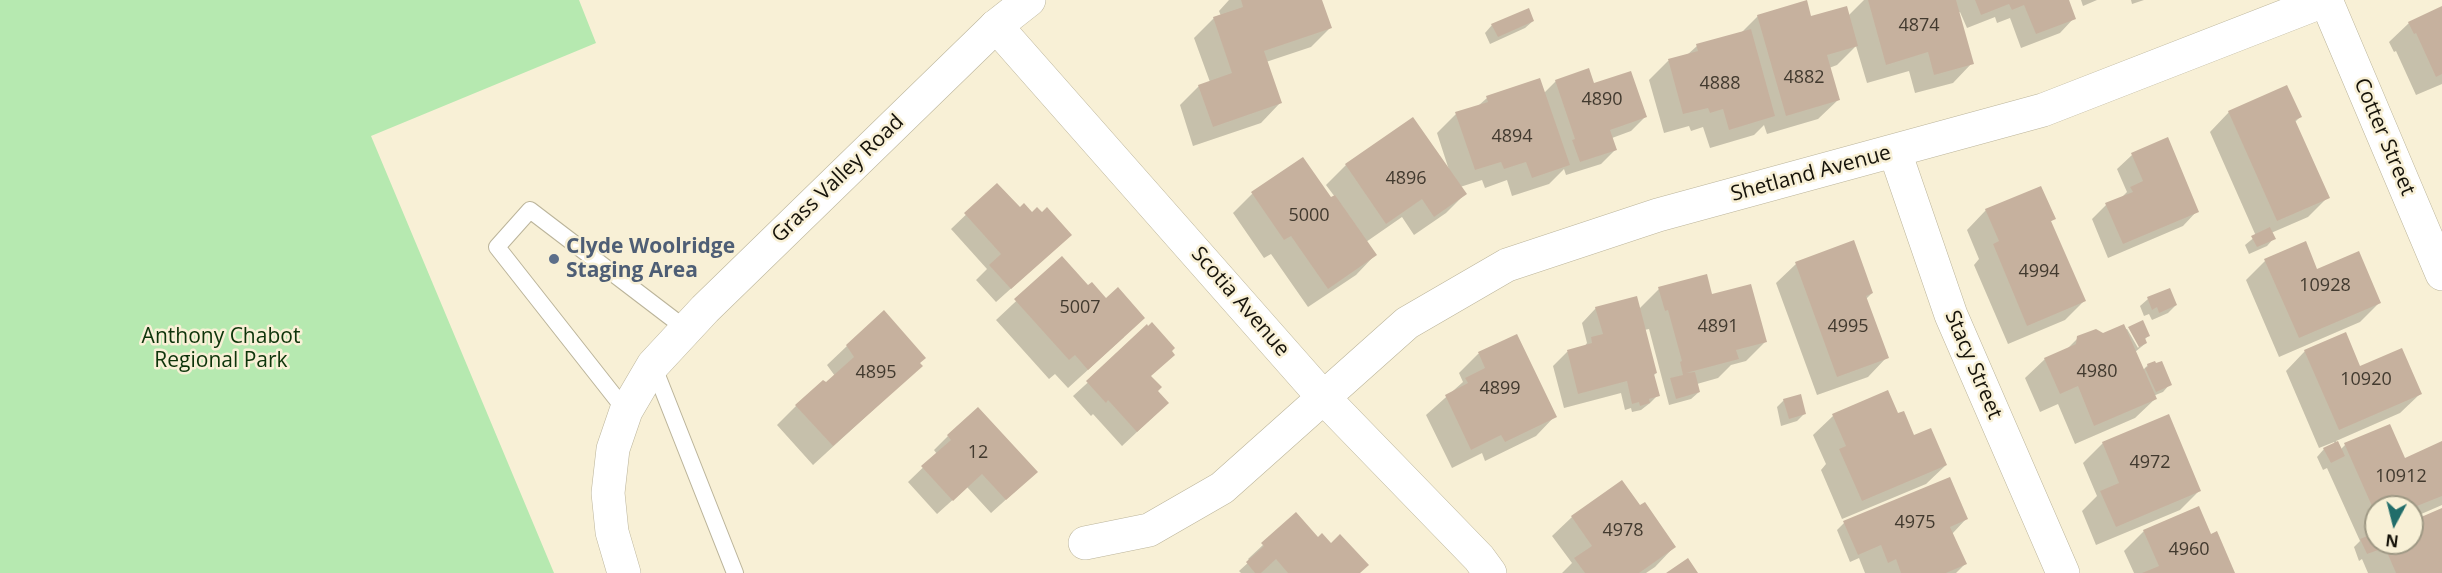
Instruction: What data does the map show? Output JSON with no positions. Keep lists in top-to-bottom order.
{
  "streets": {
    "street": [
      "Cotter Street",
      "Shetland Avenue",
      "Grass Valley Road",
      "Scotia Avenue",
      "Stacy Street"
    ]
  },
  "crossings": [
    ["Cotter Street", "Shetland Avenue"],
    ["Shetland Avenue", "Scotia Avenue"],
    ["Shetland Avenue", "Stacy Street"],
    ["Grass Valley Road", "Scotia Avenue"]
  ],
  "parks": ["Anthony Chabot Regional Park"],
  "places": ["Clyde Woolridge Staging Area"],
  "house_numbers": [
    "4874",
    "4882",
    "4888",
    "4890",
    "4894",
    "4896",
    "5000",
    "4994",
    "10928",
    "5007",
    "4891",
    "4995",
    "4980",
    "4895",
    "10920",
    "4899",
    "12",
    "4972",
    "10912",
    "4975",
    "4978",
    "4960"
  ],
  "north": "bottom"
}
